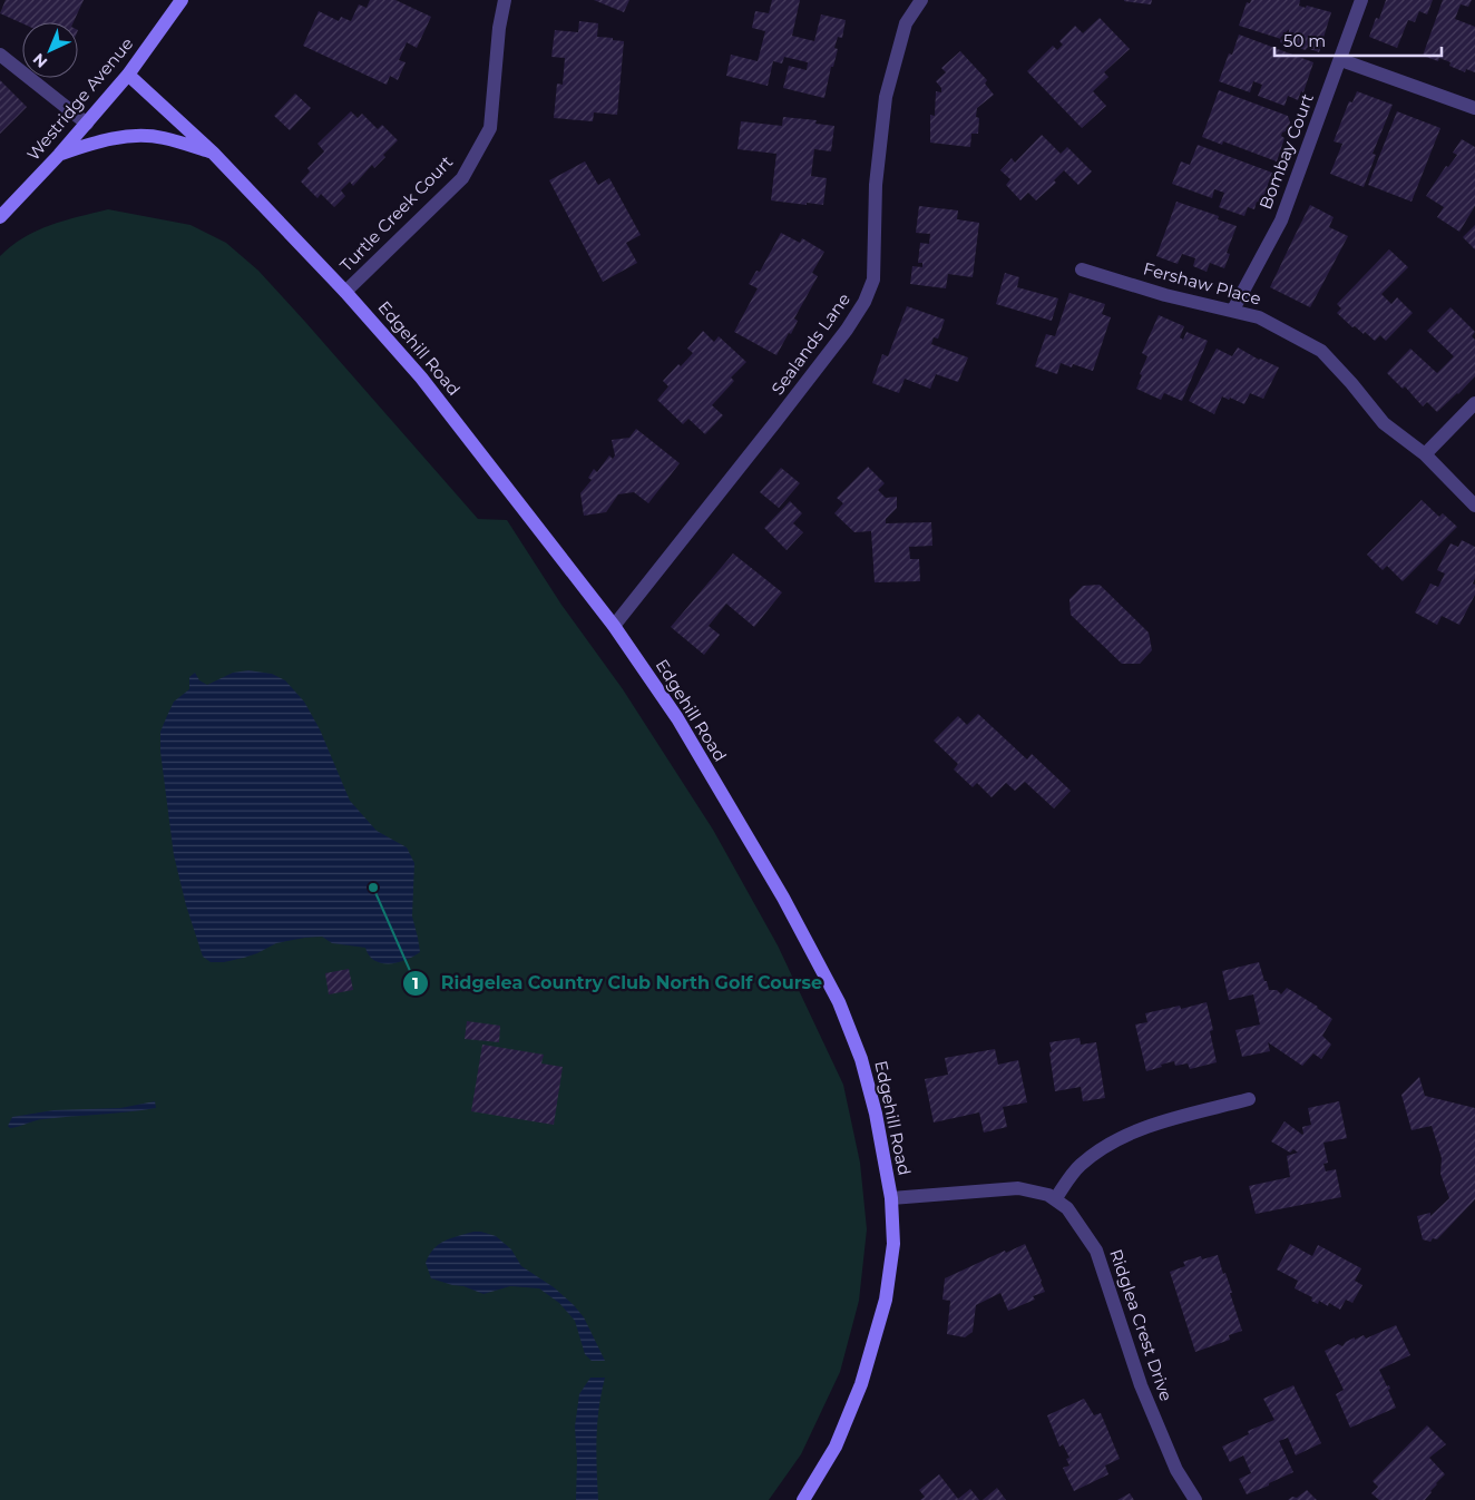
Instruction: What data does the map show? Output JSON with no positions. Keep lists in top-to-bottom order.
{
  "streets": {
    "street": [
      "Westridge Avenue",
      "Bombay Court",
      "Turtle Creek Court",
      "Fershaw Place",
      "Sealands Lane",
      "Edgehill Road",
      "Ridglea Crest Drive"
    ]
  },
  "crossings": [
    ["Westridge Avenue", "Edgehill Road"],
    ["Bombay Court", "Fershaw Place"],
    ["Turtle Creek Court", "Edgehill Road"],
    ["Sealands Lane", "Edgehill Road"],
    ["Edgehill Road", "Ridglea Crest Drive"]
  ],
  "places": ["Ridgelea Country Club North Golf Course"],
  "scale_bar": "50 m",
  "north": "bottom left"
}
